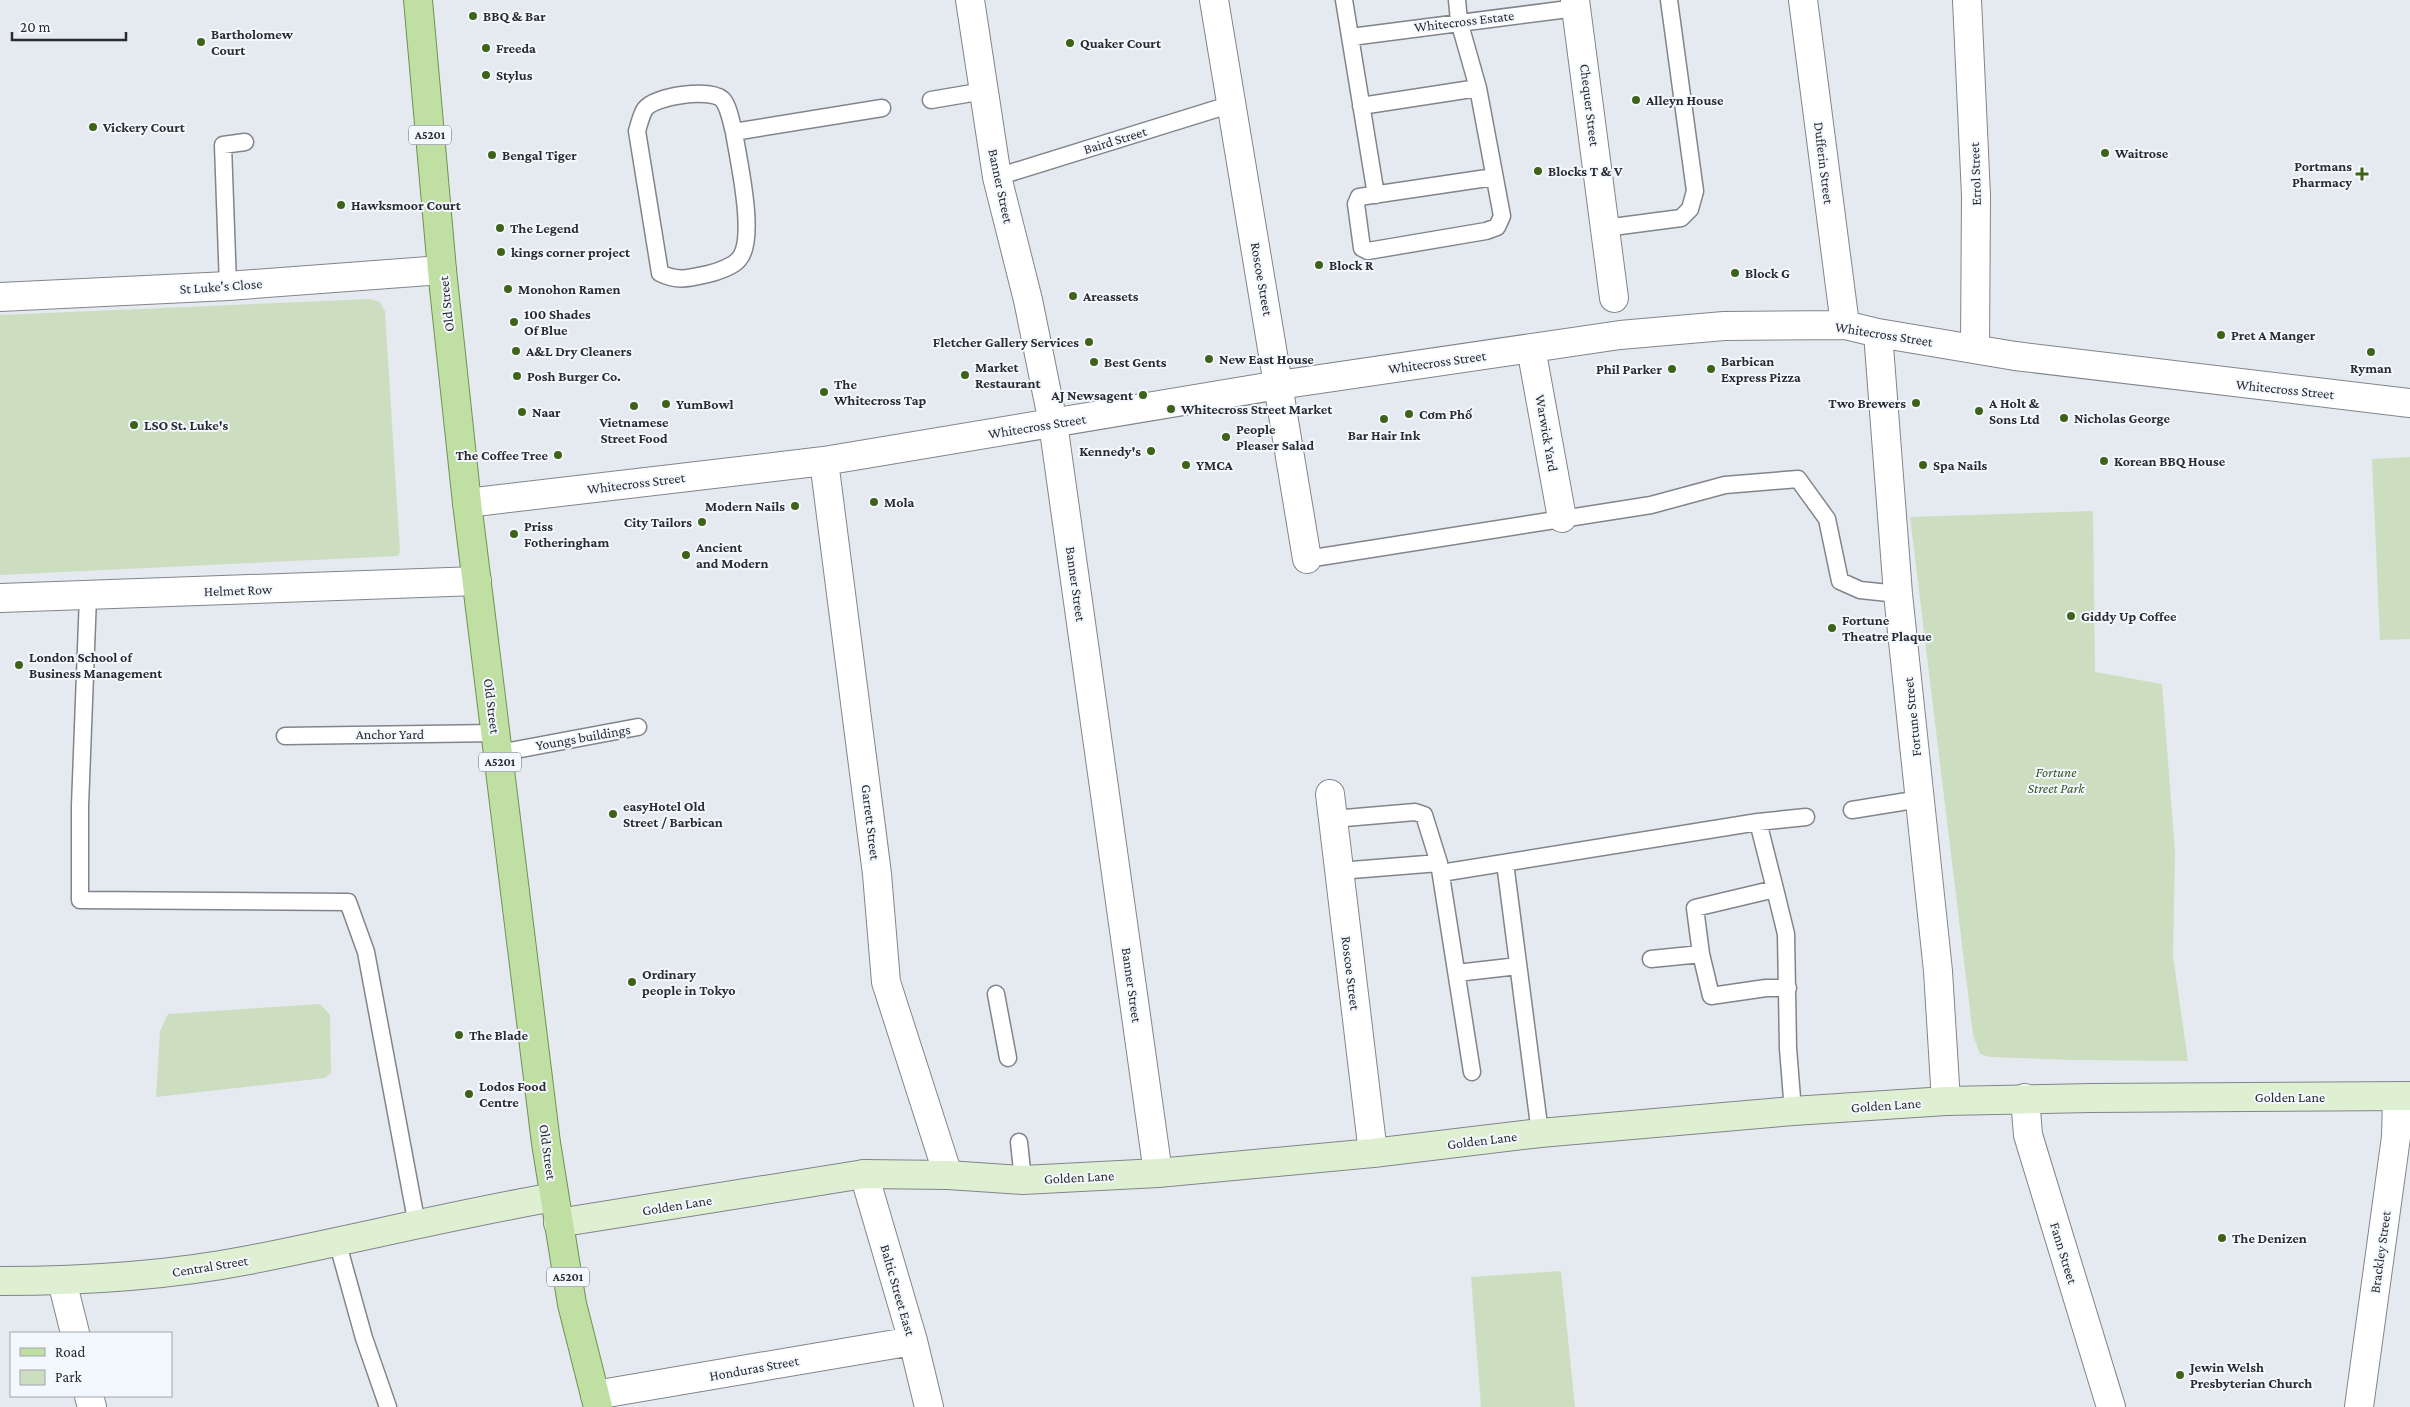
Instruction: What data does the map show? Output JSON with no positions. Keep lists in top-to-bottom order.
{
  "streets": {
    "main road": ["A5201", "Old Street"],
    "street": [
      "Chequer Street",
      "Dufferin Street",
      "Errol Street",
      "Banner Street",
      "Roscoe Street",
      "St Luke's Close",
      "Whitecross Street",
      "Warwick Yard",
      "Helmet Row",
      "Fortune Street",
      "Garrett Street",
      "Golden Lane",
      "Brackley Street",
      "Fann Street",
      "Central Street",
      "Baltic Street East",
      "Honduras Street"
    ],
    "lane": [
      "Whitecross Estate",
      "Baird Street",
      "Anchor Yard",
      "Youngs buildings"
    ]
  },
  "crossings": [
    ["Whitecross Estate", "Chequer Street"],
    ["Baird Street", "Banner Street"],
    ["Baird Street", "Roscoe Street"],
    ["Dufferin Street", "Whitecross Street"],
    ["Errol Street", "Whitecross Street"],
    ["Banner Street", "Whitecross Street"],
    ["Banner Street", "Golden Lane"],
    ["Roscoe Street", "Whitecross Street"],
    ["Roscoe Street", "Golden Lane"],
    ["St Luke's Close", "Old Street"],
    ["Old Street", "Whitecross Street"],
    ["Old Street", "Helmet Row"],
    ["Old Street", "Anchor Yard"],
    ["Old Street", "Youngs buildings"],
    ["Old Street", "Golden Lane"],
    ["Old Street", "Central Street"],
    ["Old Street", "Honduras Street"],
    ["Whitecross Street", "Warwick Yard"],
    ["Whitecross Street", "Fortune Street"],
    ["Whitecross Street", "Garrett Street"],
    ["Fortune Street", "Golden Lane"],
    ["Anchor Yard", "Youngs buildings"],
    ["Garrett Street", "Golden Lane"],
    ["Golden Lane", "Brackley Street"],
    ["Golden Lane", "Fann Street"],
    ["Golden Lane", "Central Street"],
    ["Golden Lane", "Baltic Street East"],
    ["Baltic Street East", "Honduras Street"]
  ],
  "parks": ["Fortune Street Park"],
  "places": {
    "other": [
      "BBQ & Bar",
      "Bartholomew Court",
      "Quaker Court",
      "Freeda",
      "Stylus",
      "Alleyn House",
      "Vickery Court",
      "Waitrose",
      "Bengal Tiger",
      "Blocks T & V",
      "Hawksmoor Court",
      "The Legend",
      "kings corner project",
      "Block R",
      "Block G",
      "Monohon Ramen",
      "Areassets",
      "100 Shades Of Blue",
      "Pret A Manger",
      "Fletcher Gallery Services",
      "A&L Dry Cleaners",
      "Ryman",
      "New East House",
      "Best Gents",
      "Phil Parker",
      "Barbican Express Pizza",
      "Market Restaurant",
      "Posh Burger Co.",
      "The Whitecross Tap",
      "AJ Newsagent",
      "Two Brewers",
      "YumBowl",
      "Vietnamese Street Food",
      "Whitecross Street Market",
      "A Holt & Sons Ltd",
      "Naar",
      "Cơm Phố",
      "Nicholas George",
      "Bar Hair Ink",
      "LSO St. Luke's",
      "People Pleaser Salad",
      "Kennedy's",
      "The Coffee Tree",
      "Korean BBQ House",
      "YMCA",
      "Spa Nails",
      "Mola",
      "Modern Nails",
      "City Tailors",
      "Priss Fotheringham",
      "Ancient and Modern",
      "Giddy Up Coffee",
      "Fortune Theatre Plaque",
      "London School of Business Management",
      "easyHotel Old Street / Barbican",
      "Ordinary people in Tokyo",
      "The Blade",
      "Lodos Food Centre",
      "The Denizen",
      "Jewin Welsh Presbyterian Church"
    ],
    "health": ["Portmans Pharmacy"]
  },
  "legend": ["Road", "Park"],
  "scale_bar": "20 m"
}
